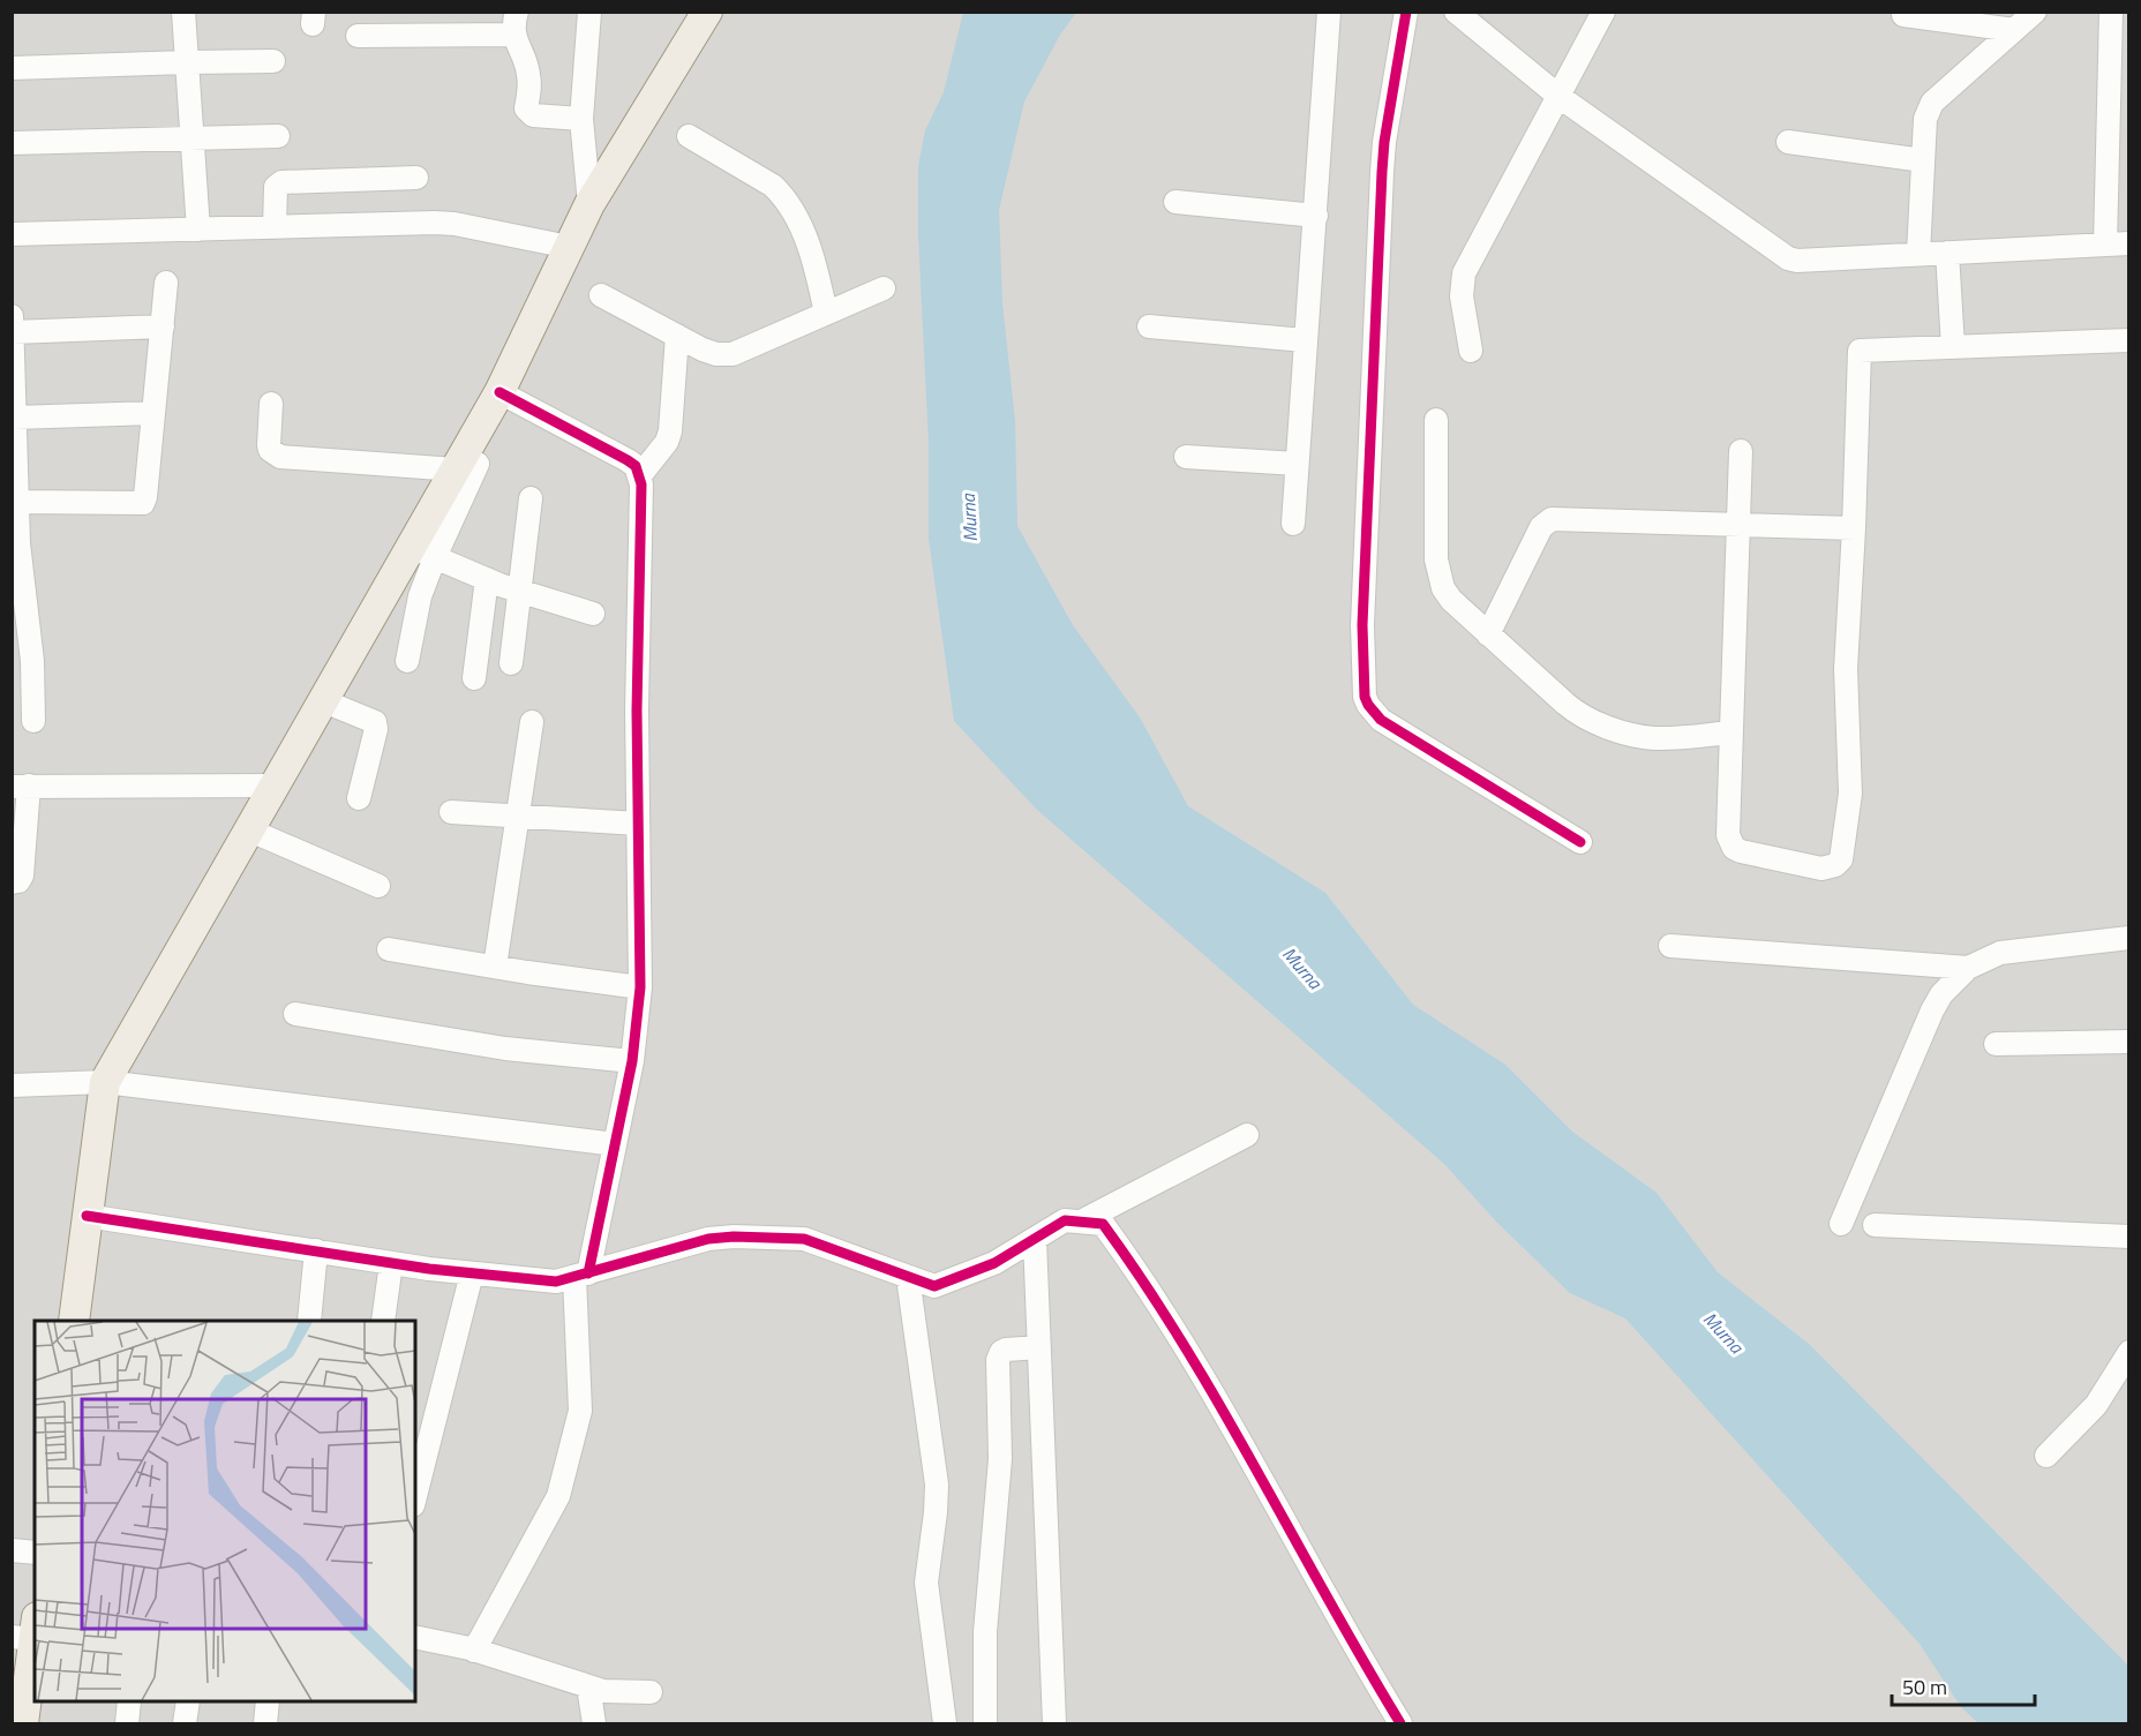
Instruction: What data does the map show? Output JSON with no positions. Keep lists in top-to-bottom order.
{
  "water": ["Murna"],
  "scale_bar": "50 m"
}
